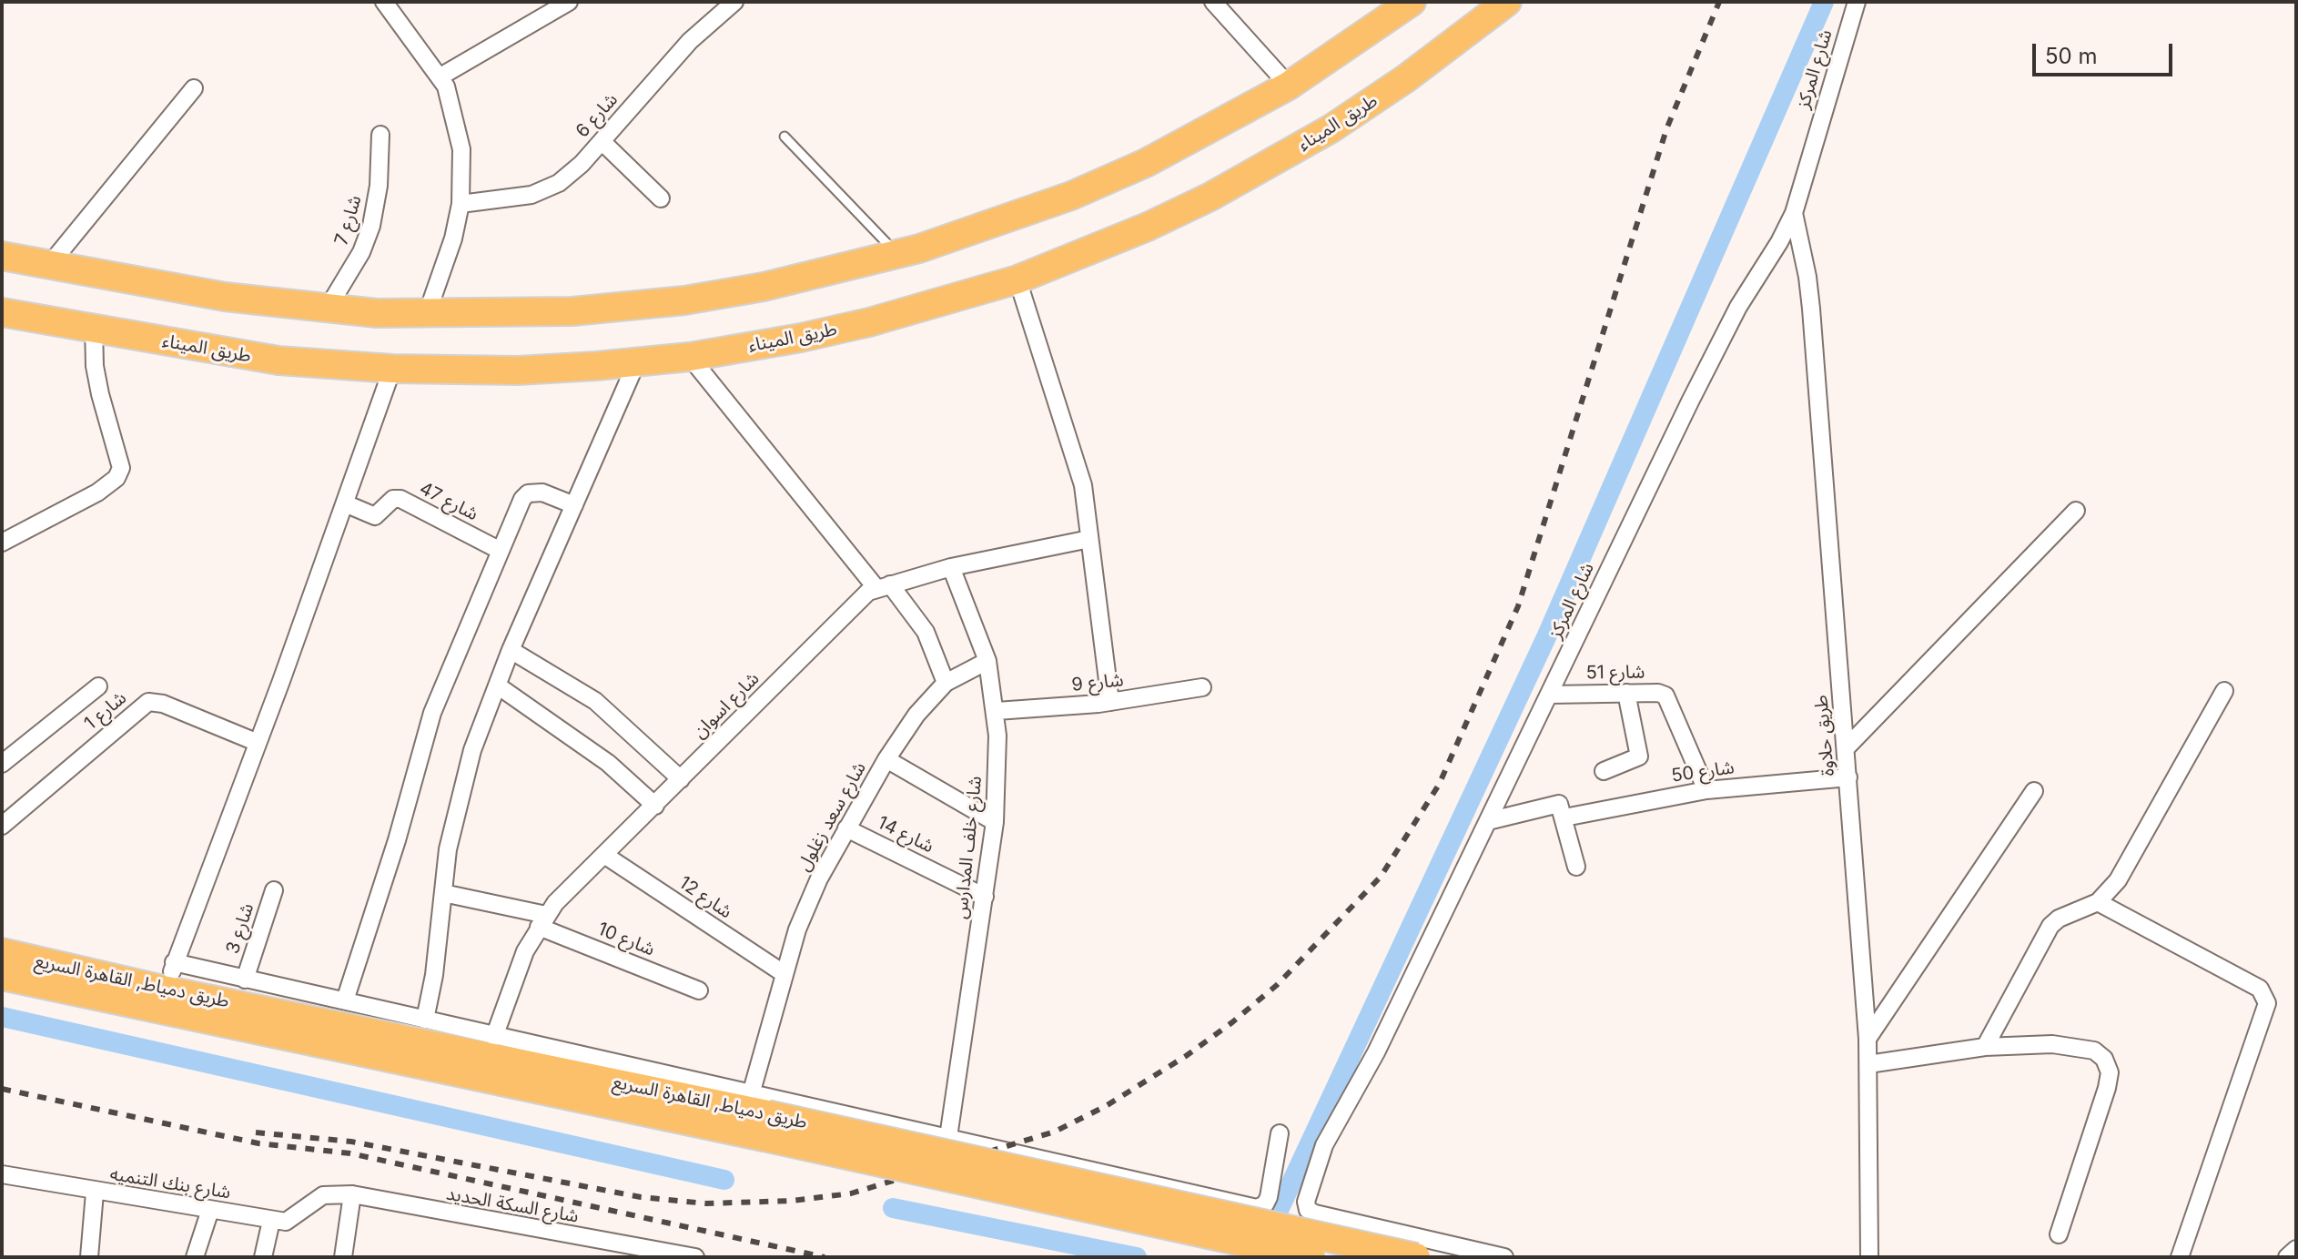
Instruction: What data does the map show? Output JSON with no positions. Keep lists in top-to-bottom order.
{
  "streets": {
    "highway": ["طريق الميناء", "طريق دمياط, القاهرة السريع"],
    "street": [
      "شارع المركز",
      "شارع 6",
      "شارع 7",
      "شارع 47",
      "شارع 51",
      "شارع 9",
      "شارع اسوان",
      "شارع 1",
      "طريق حلاوة",
      "شارع 50",
      "شارع سعد زغلول",
      "شارع 14",
      "شارع خلف المدارس",
      "شارع 12",
      "شارع 3",
      "شارع 10",
      "شارع بنك التنميه",
      "شارع السكة الحديد"
    ]
  },
  "crossings": [
    ["شارع المركز", "شارع 51"],
    ["شارع المركز", "طريق حلاوة"],
    ["شارع 51", "شارع 50"],
    ["شارع 9", "شارع خلف المدارس"],
    ["شارع اسوان", "شارع خلف المدارس"],
    ["شارع اسوان", "شارع 12"],
    ["شارع اسوان", "شارع 10"],
    ["طريق حلاوة", "شارع 50"],
    ["شارع سعد زغلول", "شارع 14"],
    ["شارع سعد زغلول", "شارع 12"],
    ["شارع سعد زغلول", "طريق دمياط, القاهرة السريع"],
    ["شارع 14", "شارع خلف المدارس"],
    ["شارع بنك التنميه", "شارع السكة الحديد"]
  ],
  "scale_bar": "50 m"
}
